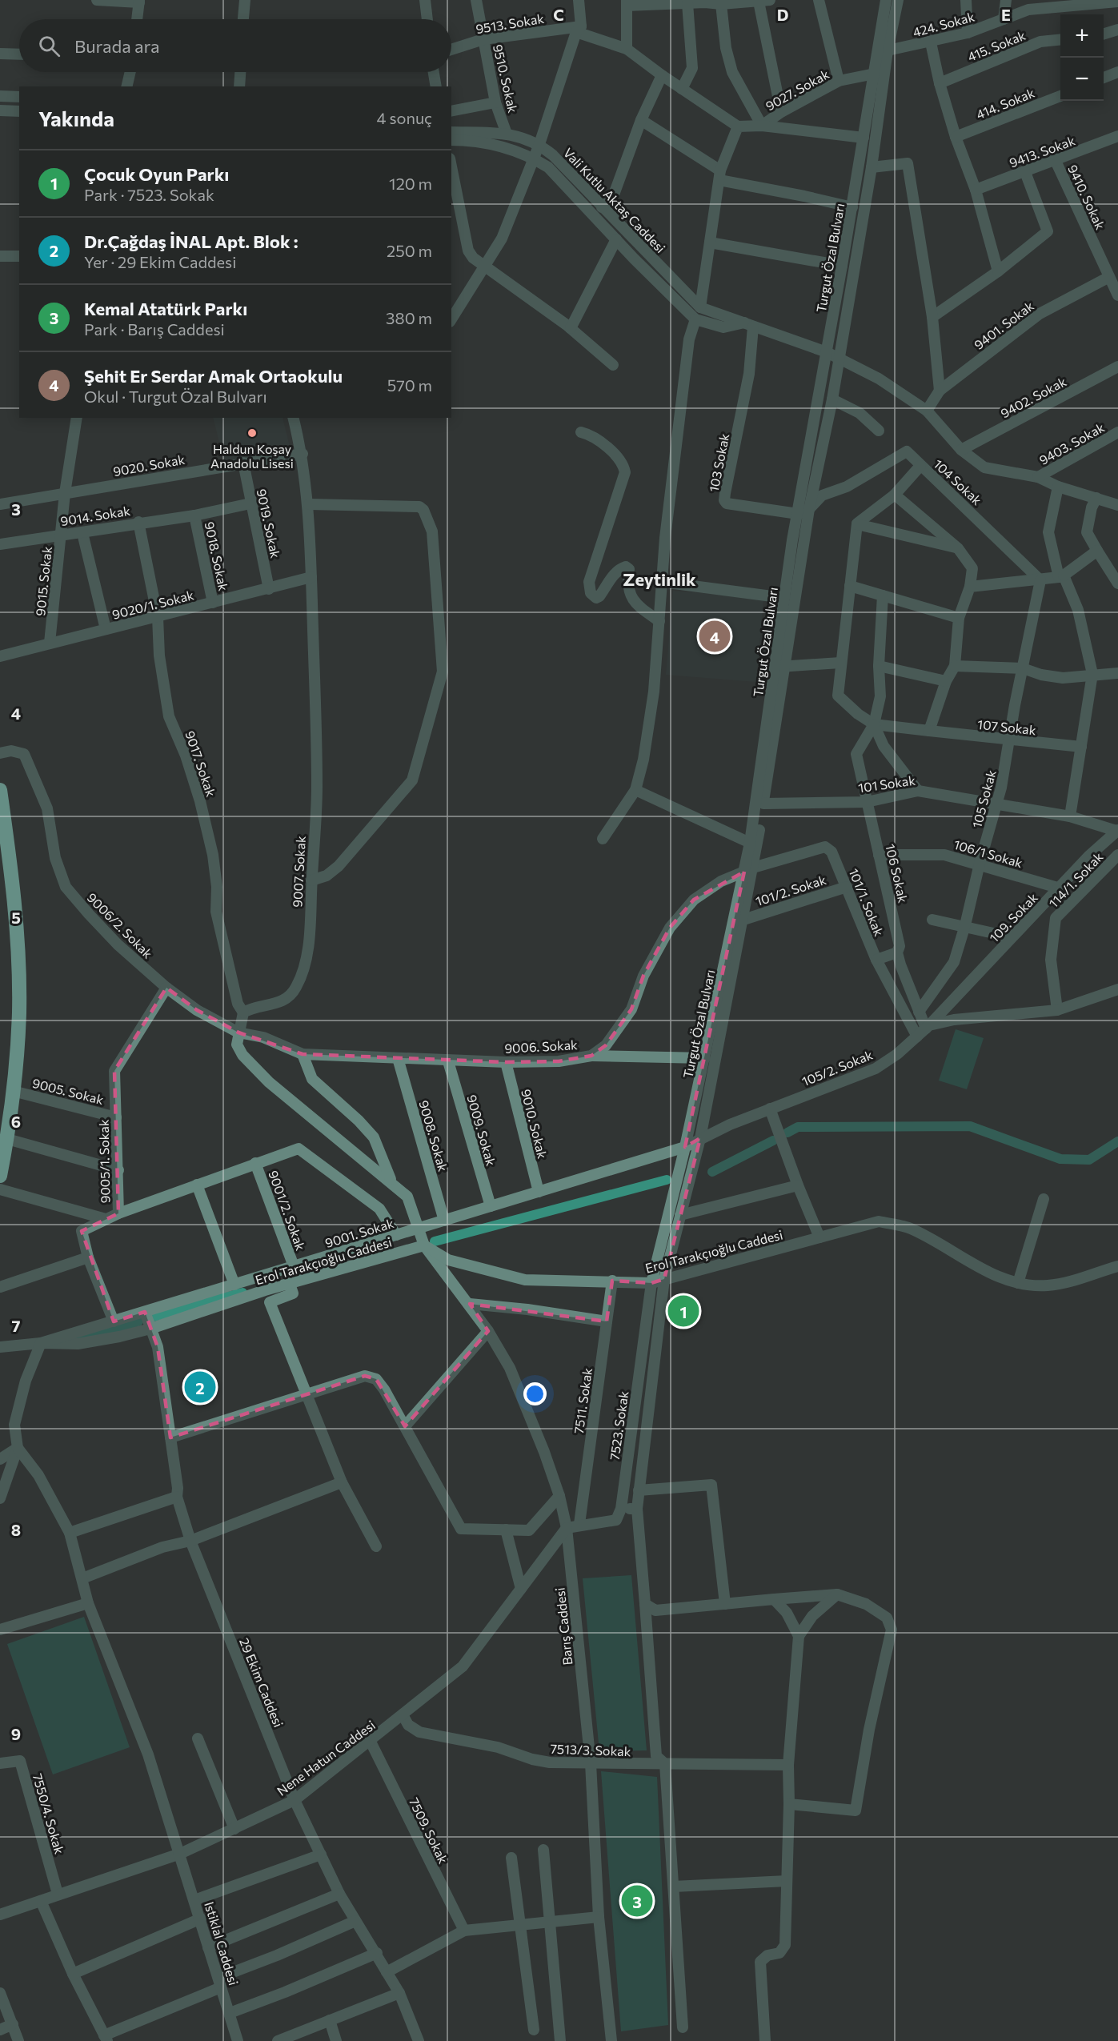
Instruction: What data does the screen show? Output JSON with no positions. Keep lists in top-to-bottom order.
{
  "streets": {
    "street": [
      "9513. Sokak",
      "424. Sokak",
      "415. Sokak",
      "9510. Sokak",
      "9027. Sokak",
      "414. Sokak",
      "9413. Sokak",
      "9410. Sokak",
      "Vali Kutlu Aktaş Caddesi",
      "Turgut Özal Bulvarı",
      "9401. Sokak",
      "9402. Sokak",
      "9403. Sokak",
      "103 Sokak",
      "9020. Sokak",
      "104 Sokak",
      "9014. Sokak",
      "9019. Sokak",
      "9018. Sokak",
      "9015. Sokak",
      "9020/1. Sokak",
      "107 Sokak",
      "9017. Sokak",
      "101 Sokak",
      "105 Sokak",
      "106/1 Sokak",
      "9007. Sokak",
      "106 Sokak",
      "114/1. Sokak",
      "101/2. Sokak",
      "101/1. Sokak",
      "109. Sokak",
      "9006/2. Sokak",
      "9006. Sokak",
      "105/2. Sokak",
      "9005. Sokak",
      "9010. Sokak",
      "9009. Sokak",
      "9008. Sokak",
      "9005/1. Sokak",
      "9001/2. Sokak",
      "9001. Sokak",
      "Erol Tarakçıoğlu Caddesi",
      "7511. Sokak",
      "7523. Sokak",
      "Barış Caddesi",
      "29 Ekim Caddesi",
      "7513/3. Sokak",
      "Nene Hatun Caddesi",
      "7550/4. Sokak",
      "7509. Sokak",
      "Istiklal Caddesi"
    ]
  },
  "crossings": [
    ["9513. Sokak", "9510. Sokak"],
    ["424. Sokak", "Turgut Özal Bulvarı"],
    ["9510. Sokak", "Vali Kutlu Aktaş Caddesi"],
    ["9027. Sokak", "Turgut Özal Bulvarı"],
    ["9413. Sokak", "9410. Sokak"],
    ["9410. Sokak", "9401. Sokak"],
    ["Vali Kutlu Aktaş Caddesi", "Turgut Özal Bulvarı"],
    ["Vali Kutlu Aktaş Caddesi", "9401. Sokak"],
    ["Vali Kutlu Aktaş Caddesi", "9402. Sokak"],
    ["Vali Kutlu Aktaş Caddesi", "9403. Sokak"],
    ["Vali Kutlu Aktaş Caddesi", "103 Sokak"],
    ["Turgut Özal Bulvarı", "103 Sokak"],
    ["Turgut Özal Bulvarı", "104 Sokak"],
    ["Turgut Özal Bulvarı", "101 Sokak"],
    ["Turgut Özal Bulvarı", "101/2. Sokak"],
    ["Turgut Özal Bulvarı", "101/1. Sokak"],
    ["Turgut Özal Bulvarı", "9006. Sokak"],
    ["Turgut Özal Bulvarı", "105/2. Sokak"],
    ["Turgut Özal Bulvarı", "9001. Sokak"],
    ["Turgut Özal Bulvarı", "Erol Tarakçıoğlu Caddesi"],
    ["Turgut Özal Bulvarı", "7523. Sokak"],
    ["Turgut Özal Bulvarı", "7513/3. Sokak"],
    ["9020. Sokak", "9019. Sokak"],
    ["9020. Sokak", "9015. Sokak"],
    ["9020. Sokak", "9007. Sokak"],
    ["104 Sokak", "105 Sokak"],
    ["9014. Sokak", "9019. Sokak"],
    ["9014. Sokak", "9018. Sokak"],
    ["9014. Sokak", "9015. Sokak"],
    ["9014. Sokak", "9017. Sokak"],
    ["9019. Sokak", "9020/1. Sokak"],
    ["9018. Sokak", "9020/1. Sokak"],
    ["9015. Sokak", "9020/1. Sokak"],
    ["9020/1. Sokak", "9017. Sokak"],
    ["9020/1. Sokak", "9007. Sokak"],
    ["107 Sokak", "105 Sokak"],
    ["107 Sokak", "106 Sokak"],
    ["9017. Sokak", "9007. Sokak"],
    ["101 Sokak", "105 Sokak"],
    ["101 Sokak", "106 Sokak"],
    ["101 Sokak", "109. Sokak"],
    ["105 Sokak", "106/1 Sokak"],
    ["105 Sokak", "106 Sokak"],
    ["106/1 Sokak", "106 Sokak"],
    ["106/1 Sokak", "109. Sokak"],
    ["106 Sokak", "109. Sokak"],
    ["106 Sokak", "105/2. Sokak"],
    ["114/1. Sokak", "105/2. Sokak"],
    ["101/2. Sokak", "101/1. Sokak"],
    ["101/1. Sokak", "9006. Sokak"],
    ["101/1. Sokak", "105/2. Sokak"],
    ["109. Sokak", "105/2. Sokak"],
    ["9006/2. Sokak", "9006. Sokak"],
    ["9006/2. Sokak", "9005/1. Sokak"],
    ["9006. Sokak", "9010. Sokak"],
    ["9006. Sokak", "9009. Sokak"],
    ["9006. Sokak", "9008. Sokak"],
    ["105/2. Sokak", "9001. Sokak"],
    ["9005. Sokak", "9005/1. Sokak"],
    ["9010. Sokak", "9001. Sokak"],
    ["9009. Sokak", "9001. Sokak"],
    ["9008. Sokak", "9001. Sokak"],
    ["9005/1. Sokak", "9001. Sokak"],
    ["9001/2. Sokak", "9001. Sokak"],
    ["9001. Sokak", "Erol Tarakçıoğlu Caddesi"],
    ["9001. Sokak", "29 Ekim Caddesi"],
    ["Erol Tarakçıoğlu Caddesi", "7511. Sokak"],
    ["Erol Tarakçıoğlu Caddesi", "7523. Sokak"],
    ["Erol Tarakçıoğlu Caddesi", "Barış Caddesi"],
    ["Erol Tarakçıoğlu Caddesi", "29 Ekim Caddesi"],
    ["Barış Caddesi", "7513/3. Sokak"],
    ["Barış Caddesi", "Nene Hatun Caddesi"],
    ["29 Ekim Caddesi", "Nene Hatun Caddesi"],
    ["7513/3. Sokak", "Nene Hatun Caddesi"],
    ["Nene Hatun Caddesi", "7550/4. Sokak"],
    ["Nene Hatun Caddesi", "7509. Sokak"],
    ["Nene Hatun Caddesi", "Istiklal Caddesi"]
  ],
  "districts": ["Zeytinlik"],
  "places": ["Haldun Koşay Anadolu Lisesi"],
  "page": {
    "map_buttons": ["+", "−"],
    "search": "Burada ara",
    "heading": ["Yakında", "4 sonuç"],
    "list": [
      {
        "mark": "1",
        "name": "Çocuk Oyun Parkı",
        "note": "Park · 7523. Sokak",
        "value": "120 m"
      },
      {
        "mark": "2",
        "name": "Dr.Çağdaş İNAL Apt. Blok :",
        "note": "Yer · 29 Ekim Caddesi",
        "value": "250 m"
      },
      {
        "mark": "3",
        "name": "Kemal Atatürk Parkı",
        "note": "Park · Barış Caddesi",
        "value": "380 m"
      },
      {
        "mark": "4",
        "name": "Şehit Er Serdar Amak Ortaokulu",
        "note": "Okul · Turgut Özal Bulvarı",
        "value": "570 m"
      }
    ],
    "pins": [
      "4",
      "1",
      "2",
      "3"
    ]
  },
  "grid": {
    "columns": ["C", "D", "E"],
    "rows": [
      "3",
      "4",
      "5",
      "6",
      "7",
      "8",
      "9"
    ]
  }
}
